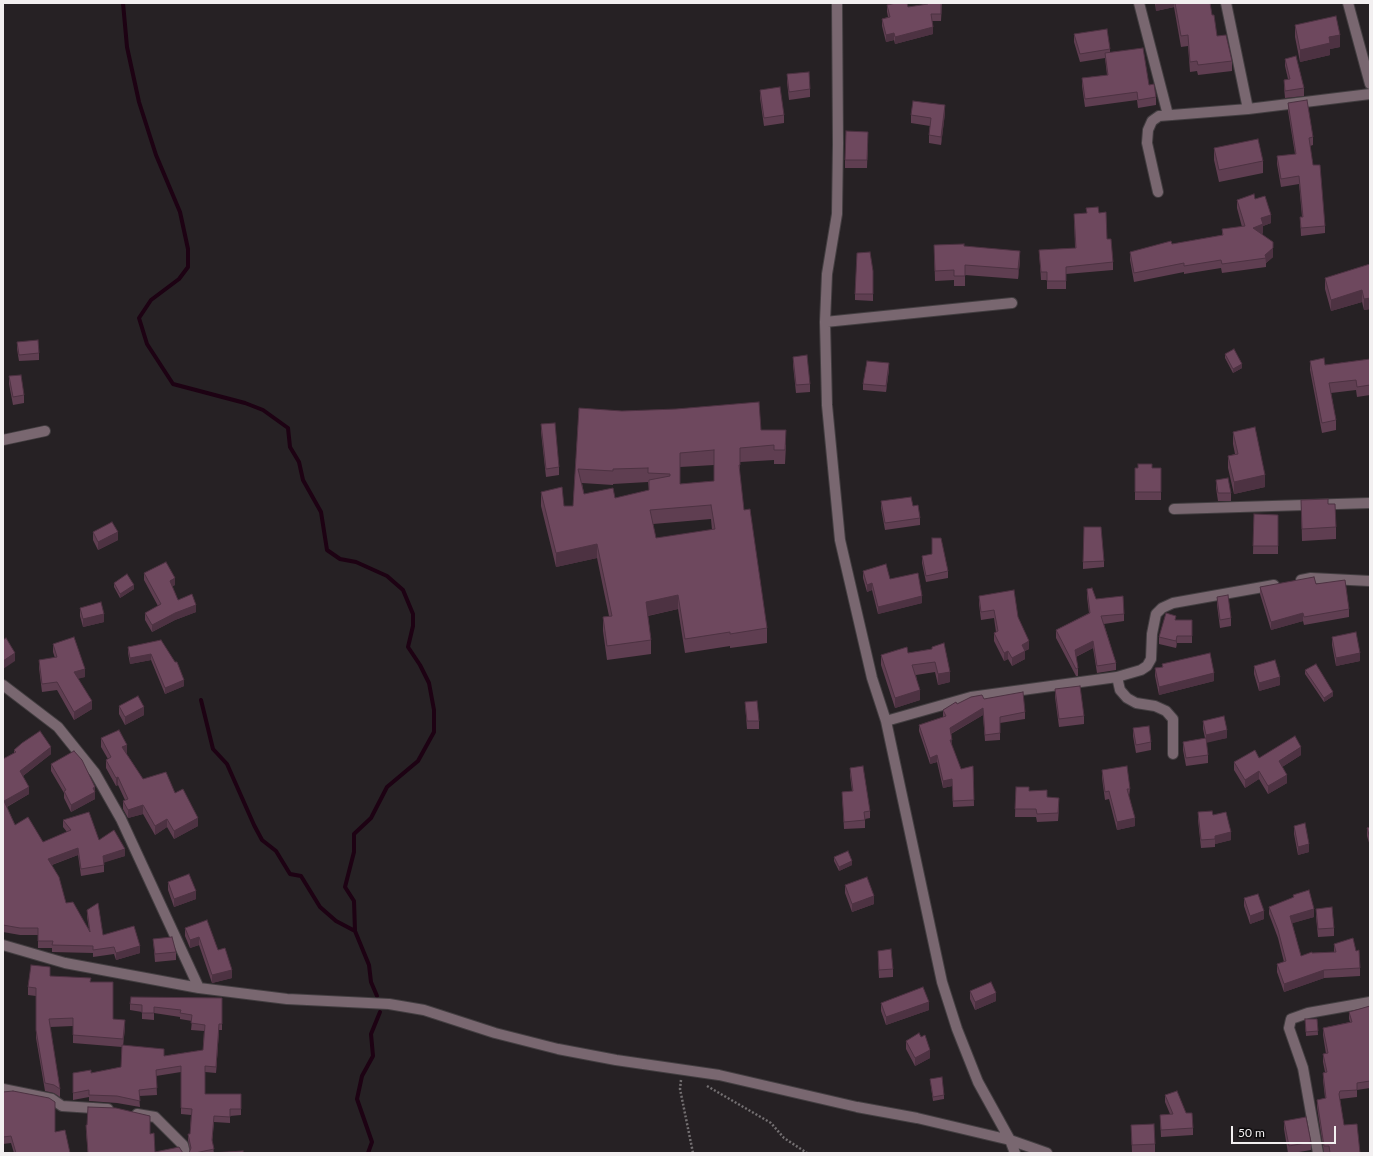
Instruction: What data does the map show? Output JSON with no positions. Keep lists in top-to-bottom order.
{
  "scale_bar": "50 m"
}
